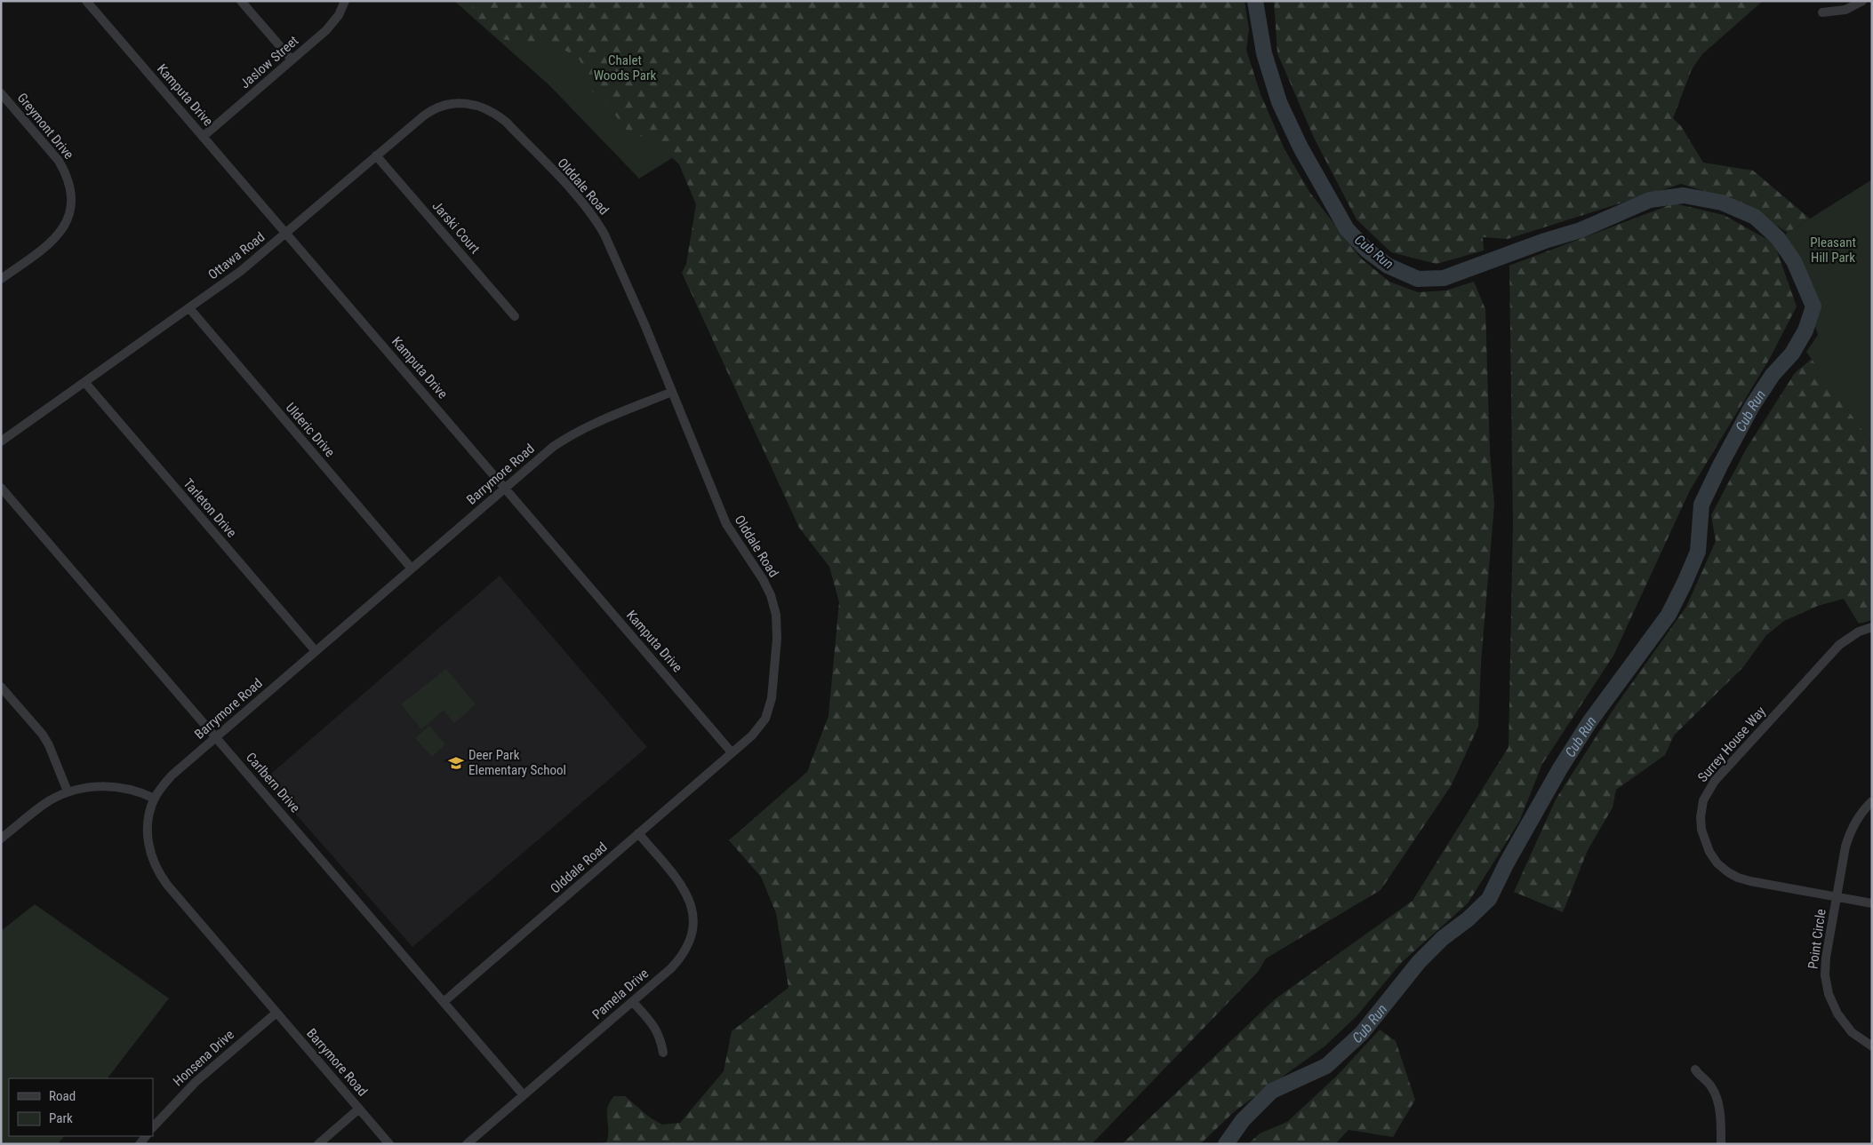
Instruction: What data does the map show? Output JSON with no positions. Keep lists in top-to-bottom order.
{
  "streets": {
    "street": [
      "Jaslow Street",
      "Kamputa Drive",
      "Greymont Drive",
      "Olddale Road",
      "Jarski Court",
      "Ottawa Road",
      "Ulderic Drive",
      "Barrymore Road",
      "Tarleton Drive",
      "Surrey House Way",
      "Carlbern Drive",
      "Point Circle",
      "Pamela Drive",
      "Honsena Drive"
    ]
  },
  "crossings": [
    ["Jaslow Street", "Kamputa Drive"],
    ["Kamputa Drive", "Olddale Road"],
    ["Kamputa Drive", "Ottawa Road"],
    ["Kamputa Drive", "Barrymore Road"],
    ["Olddale Road", "Ottawa Road"],
    ["Olddale Road", "Barrymore Road"],
    ["Olddale Road", "Carlbern Drive"],
    ["Olddale Road", "Pamela Drive"],
    ["Jarski Court", "Ottawa Road"],
    ["Ottawa Road", "Ulderic Drive"],
    ["Ottawa Road", "Tarleton Drive"],
    ["Ulderic Drive", "Barrymore Road"],
    ["Barrymore Road", "Tarleton Drive"],
    ["Barrymore Road", "Carlbern Drive"],
    ["Barrymore Road", "Honsena Drive"],
    ["Surrey House Way", "Point Circle"],
    ["Carlbern Drive", "Pamela Drive"]
  ],
  "water": ["Cub Run"],
  "parks": ["Chalet Woods Park", "Pleasant Hill Park"],
  "places": {
    "school or university": ["Deer Park Elementary School"]
  },
  "legend": ["Road", "Park"]
}
